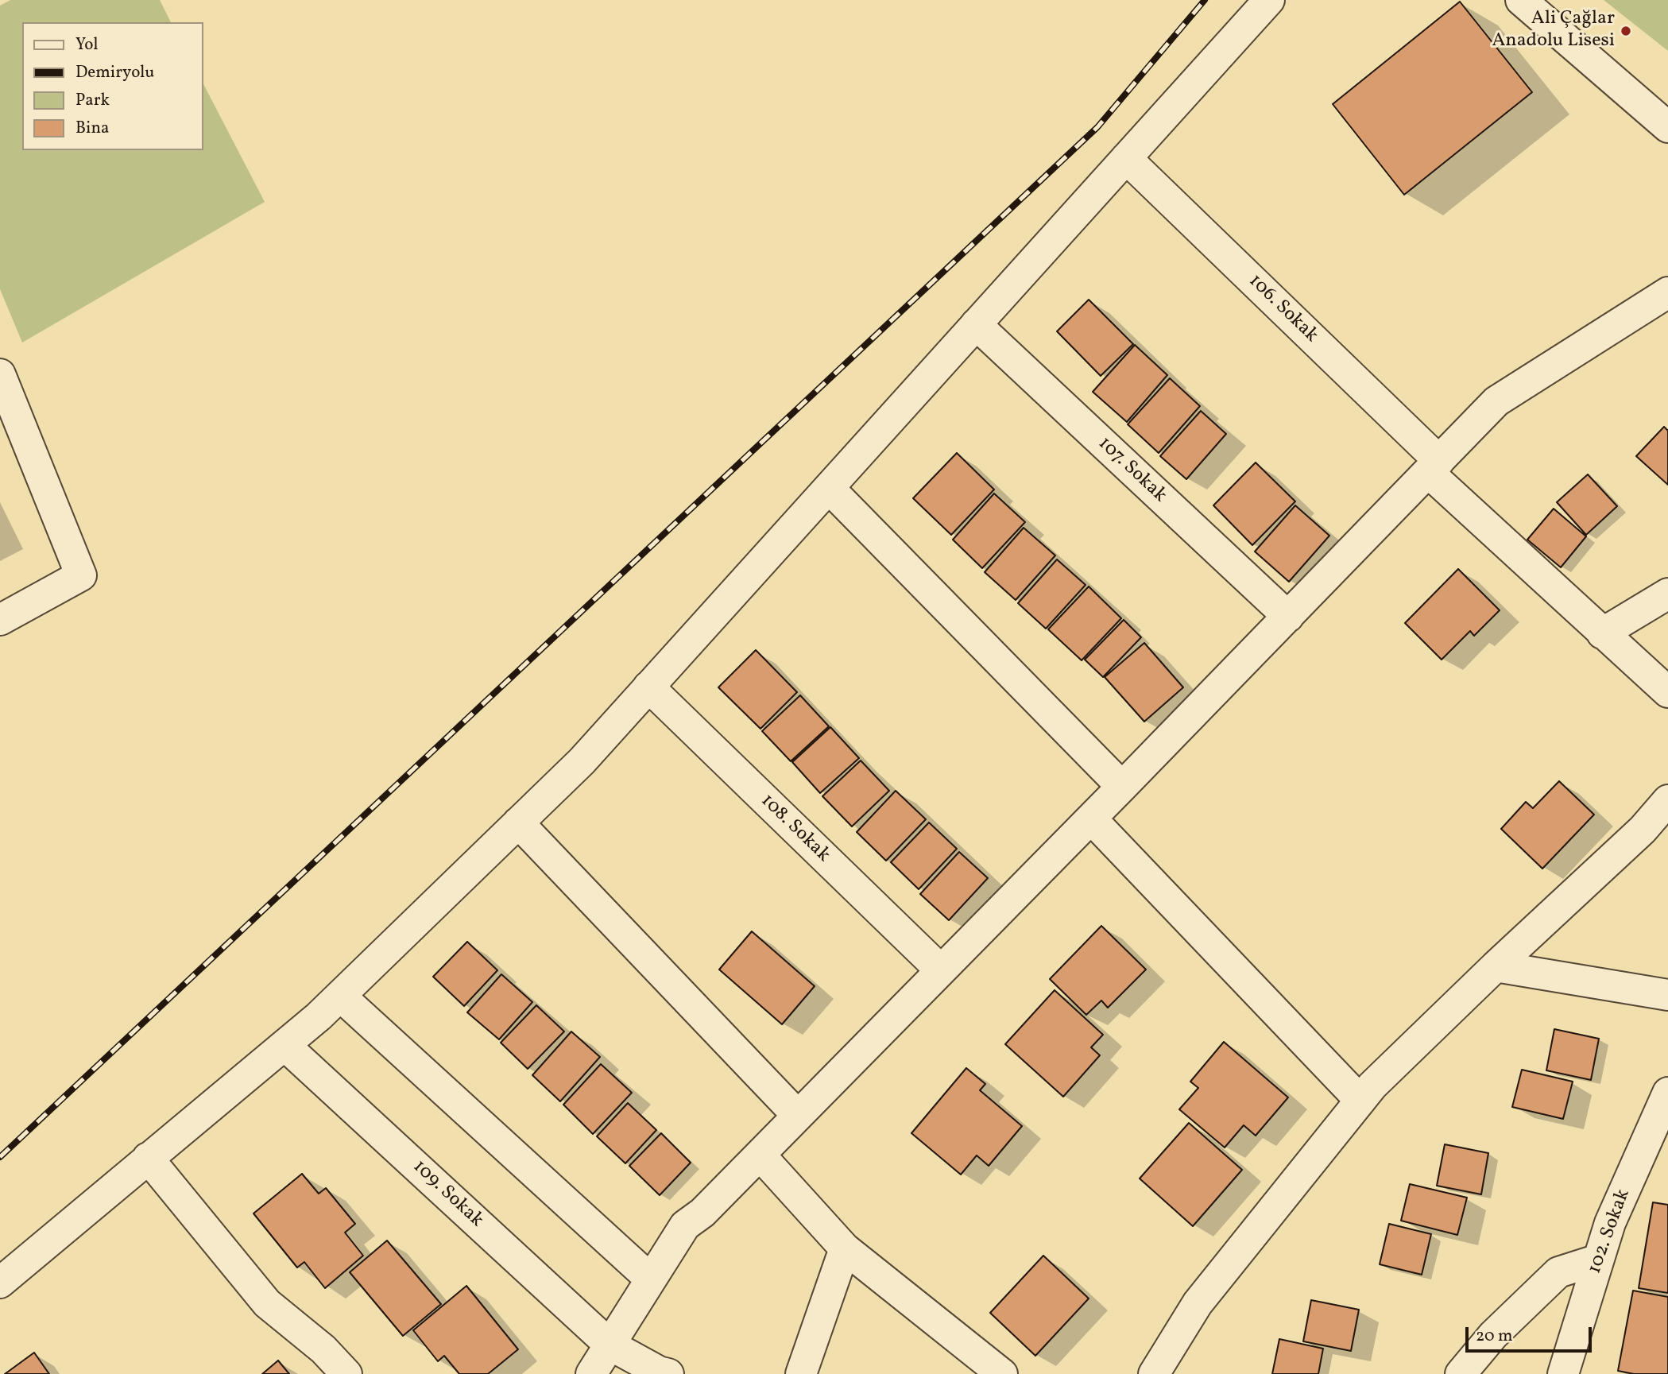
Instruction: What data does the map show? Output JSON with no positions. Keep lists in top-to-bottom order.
{
  "streets": {
    "street": [
      "106. Sokak",
      "107. Sokak",
      "108. Sokak",
      "109. Sokak",
      "102. Sokak"
    ]
  },
  "places": ["Ali Çağlar Anadolu Lisesi"],
  "legend": [
    "Yol",
    "Demiryolu",
    "Park",
    "Bina"
  ],
  "scale_bar": "20 m"
}
